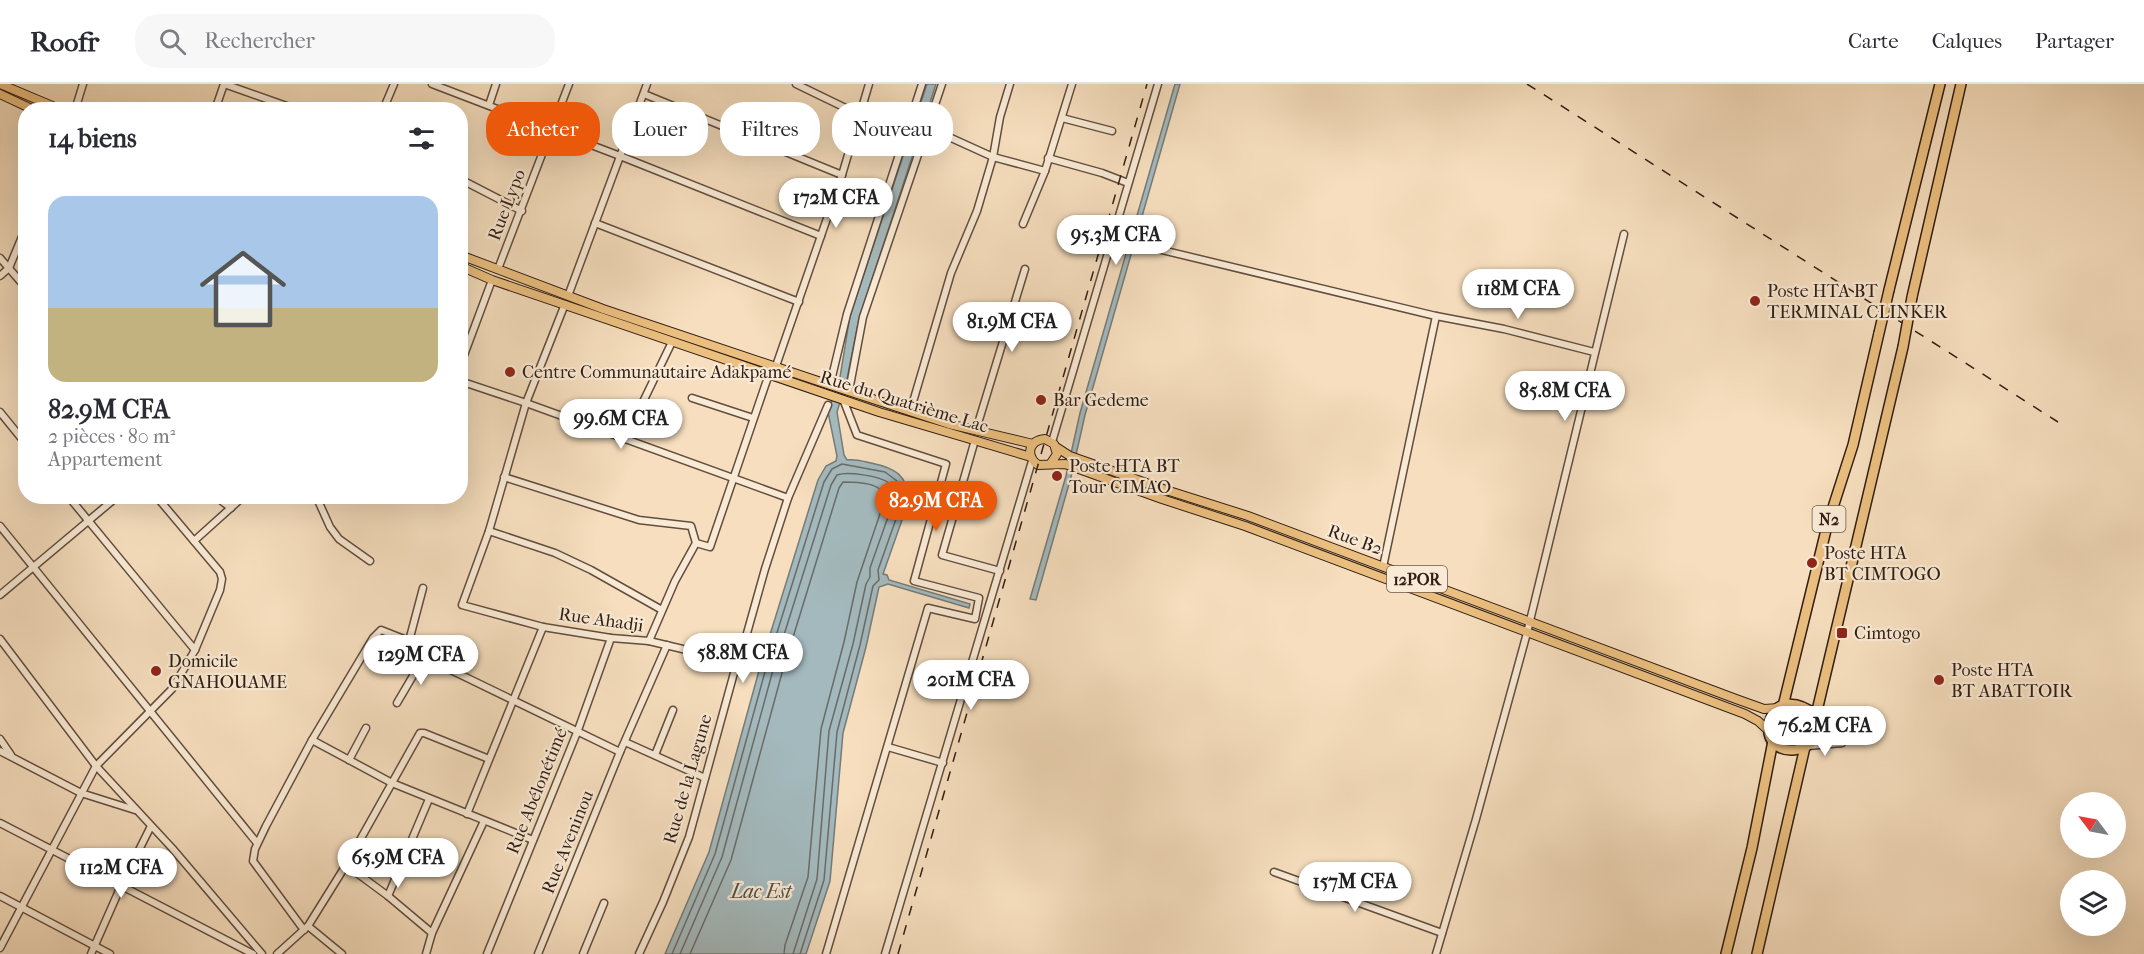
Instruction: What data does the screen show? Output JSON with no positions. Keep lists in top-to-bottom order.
{
  "streets": {
    "highway": ["N2"],
    "main road": ["Rue du Quatrième Lac", "Rue B2", "12POR"],
    "street": [
      "Rue Lypo",
      "Rue Ahadji",
      "Rue de la Lagune",
      "Rue Abélonétimé",
      "Rue Aveninou"
    ]
  },
  "crossings": [
    ["Rue du Quatrième Lac", "Rue B2"],
    ["N2", "Rue B2"],
    ["Rue Ahadji", "Rue de la Lagune"],
    ["Rue Ahadji", "Rue Abélonétimé"],
    ["Rue Ahadji", "Rue Aveninou"]
  ],
  "water": ["Lac Est"],
  "places": {
    "other": [
      "Poste HTA BT TERMINAL CLINKER",
      "Centre Communautaire Adakpamé",
      "Bar Gedeme",
      "Poste HTA BT Tour CIMAO",
      "Poste HTA BT CIMTOGO",
      "Domicile GNAHOUAME",
      "Poste HTA BT ABATTOIR"
    ],
    "transit": ["Cimtogo"]
  },
  "north": "top left",
  "page": {
    "header": "Roofr",
    "search": "Rechercher",
    "nav": ["Carte", "Calques", "Partager"],
    "chip": [
      "Acheter",
      "Louer",
      "Filtres",
      "Nouveau"
    ],
    "heading": "14 biens",
    "list": [
      {
        "name": "82.9M CFA",
        "note": "2 pièces · 80 m² · Appartement"
      }
    ],
    "price": [
      "172M CFA",
      "95.3M CFA",
      "118M CFA",
      "81.9M CFA",
      "85.8M CFA",
      "99.6M CFA",
      "82.9M CFA",
      "58.8M CFA",
      "129M CFA",
      "201M CFA",
      "76.2M CFA",
      "65.9M CFA",
      "112M CFA",
      "157M CFA"
    ]
  }
}
